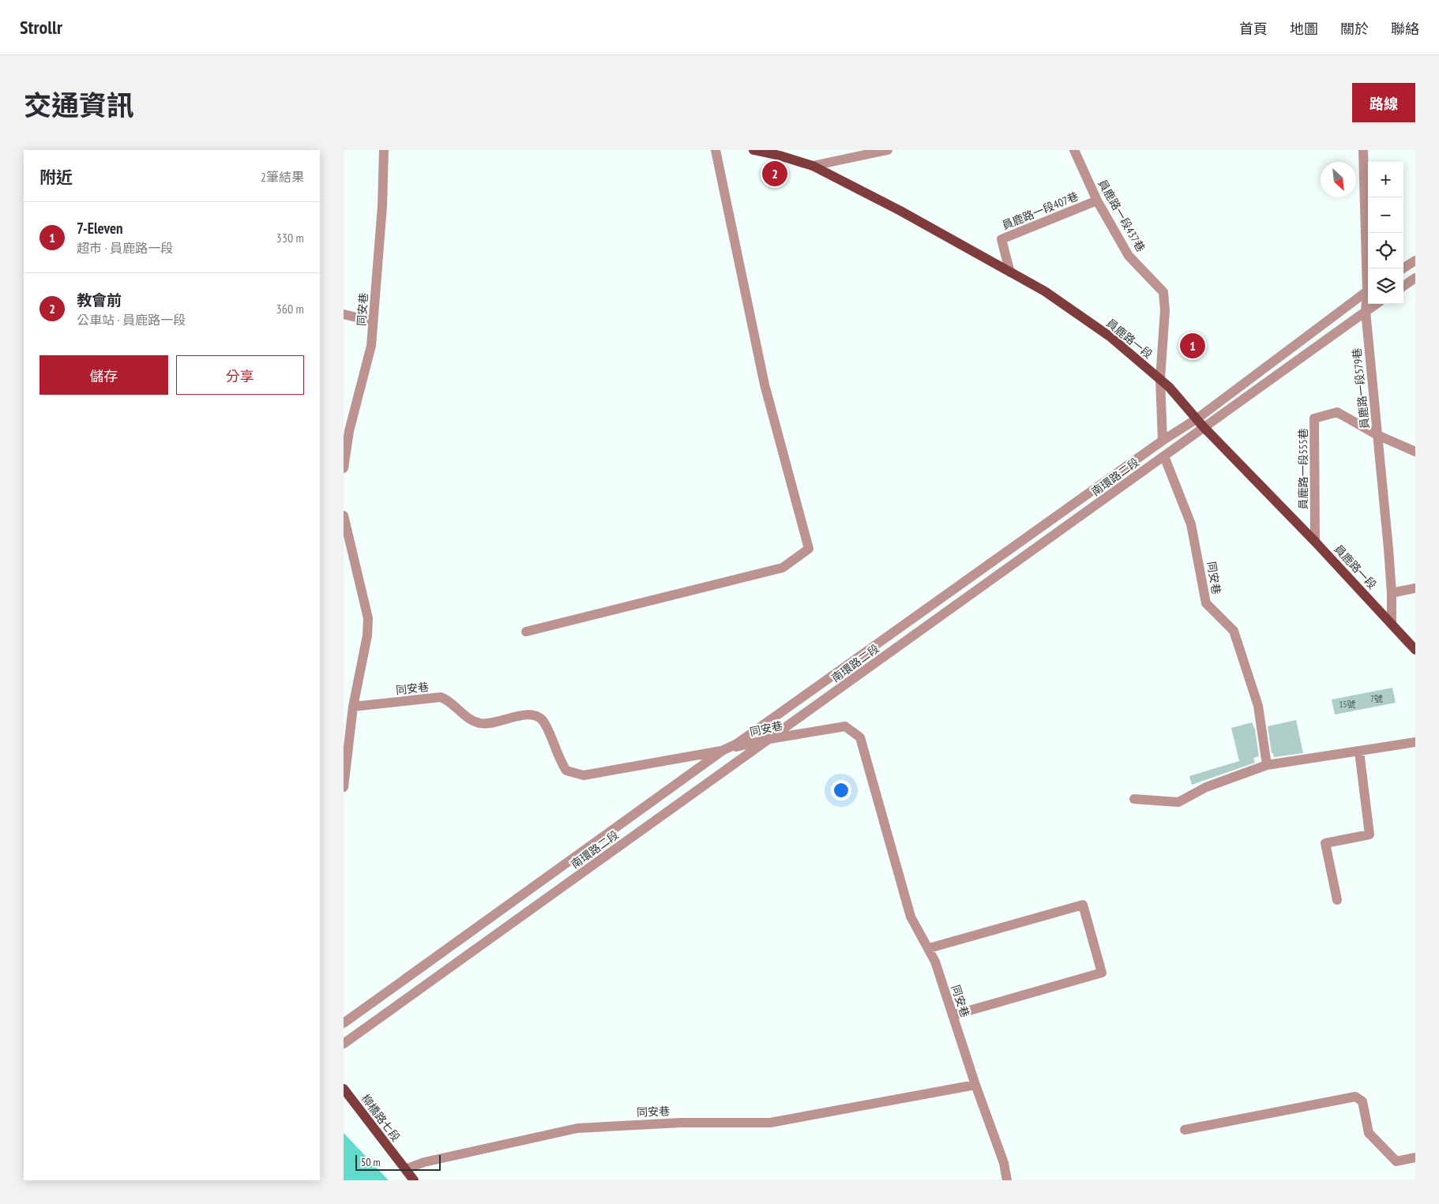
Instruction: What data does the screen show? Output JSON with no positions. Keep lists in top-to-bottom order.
{
  "streets": {
    "main road": ["員鹿路一段", "柳橋路七段"],
    "street": [
      "員鹿路一段407巷",
      "員鹿路一段437巷",
      "同安巷",
      "員鹿路一段579巷",
      "員鹿路一段555巷",
      "南環路二段"
    ]
  },
  "crossings": [
    ["員鹿路一段407巷", "員鹿路一段437巷"],
    ["員鹿路一段407巷", "員鹿路一段"],
    ["員鹿路一段437巷", "員鹿路一段"],
    ["員鹿路一段437巷", "南環路二段"],
    ["同安巷", "南環路二段"],
    ["同安巷", "柳橋路七段"],
    ["員鹿路一段", "員鹿路一段579巷"],
    ["員鹿路一段", "員鹿路一段555巷"],
    ["員鹿路一段", "南環路二段"],
    ["員鹿路一段579巷", "員鹿路一段555巷"],
    ["員鹿路一段579巷", "南環路二段"]
  ],
  "house_numbers": ["7號", "15號"],
  "scale_bar": "50 m",
  "north": "bottom right",
  "page": {
    "header": "Strollr",
    "nav": [
      "首頁",
      "地圖",
      "關於",
      "聯絡"
    ],
    "title": "交通資訊",
    "buttons": [
      "路線",
      ["儲存", "分享"]
    ],
    "heading": ["附近", "2筆結果"],
    "pins": ["2", "1"],
    "map_buttons": ["+", "−"],
    "list": [
      {
        "mark": "1",
        "name": "7-Eleven",
        "note": "超市 · 員鹿路一段",
        "value": "330 m"
      },
      {
        "mark": "2",
        "name": "教會前",
        "note": "公車站 · 員鹿路一段",
        "value": "360 m"
      }
    ],
    "scale": "50 m"
  }
}
